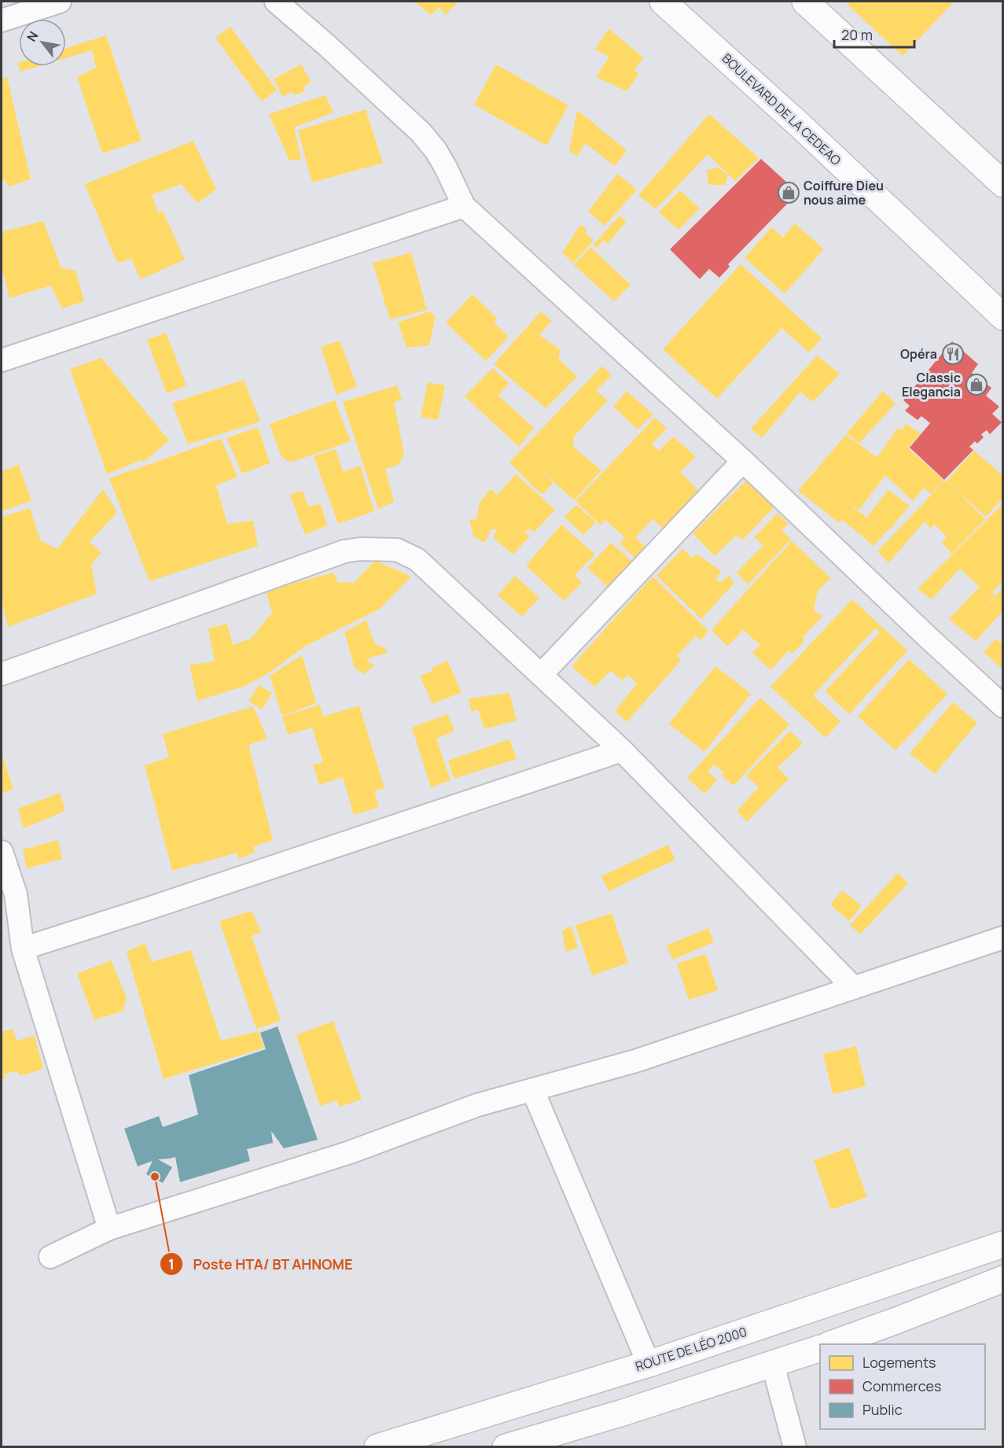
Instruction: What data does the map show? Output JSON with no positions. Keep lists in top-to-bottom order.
{
  "streets": {
    "street": ["BOULEVARD DE LA CEDEAO", "ROUTE DE LÉO 2000"]
  },
  "places": {
    "shop": ["Coiffure Dieu nous aime", "Classic Elegancia"],
    "restaurant": ["Opéra"],
    "other": ["Poste HTA/ BT AHNOME"]
  },
  "legend": ["Logements", "Commerces", "Public"],
  "scale_bar": "20 m",
  "north": "top left"
}
